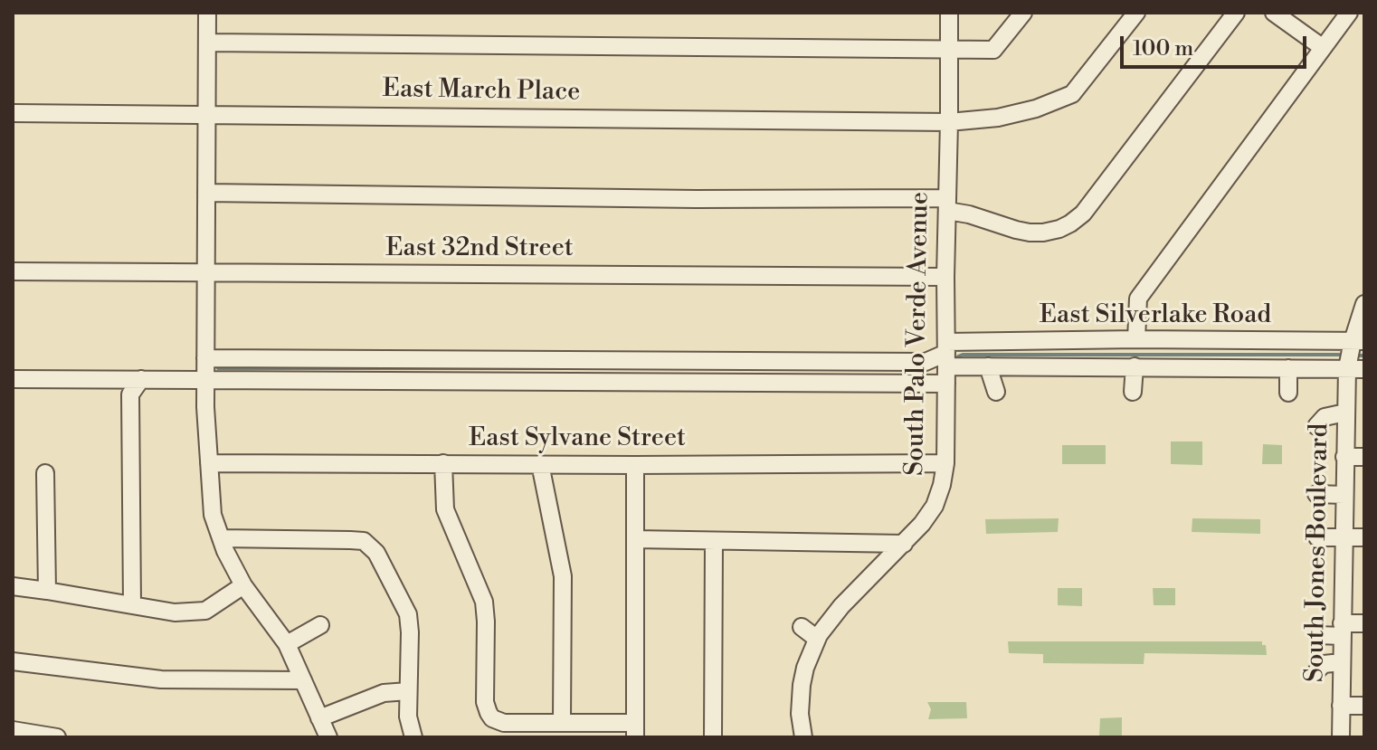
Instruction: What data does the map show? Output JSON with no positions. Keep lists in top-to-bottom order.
{
  "streets": {
    "street": [
      "East March Place",
      "East 32nd Street",
      "East Silverlake Road",
      "South Palo Verde Avenue",
      "East Sylvane Street",
      "South Jones Boulevard"
    ]
  },
  "crossings": [
    ["East March Place", "South Palo Verde Avenue"],
    ["East 32nd Street", "South Palo Verde Avenue"],
    ["East Silverlake Road", "South Palo Verde Avenue"],
    ["East Silverlake Road", "South Jones Boulevard"],
    ["South Palo Verde Avenue", "East Sylvane Street"]
  ],
  "scale_bar": "100 m"
}
